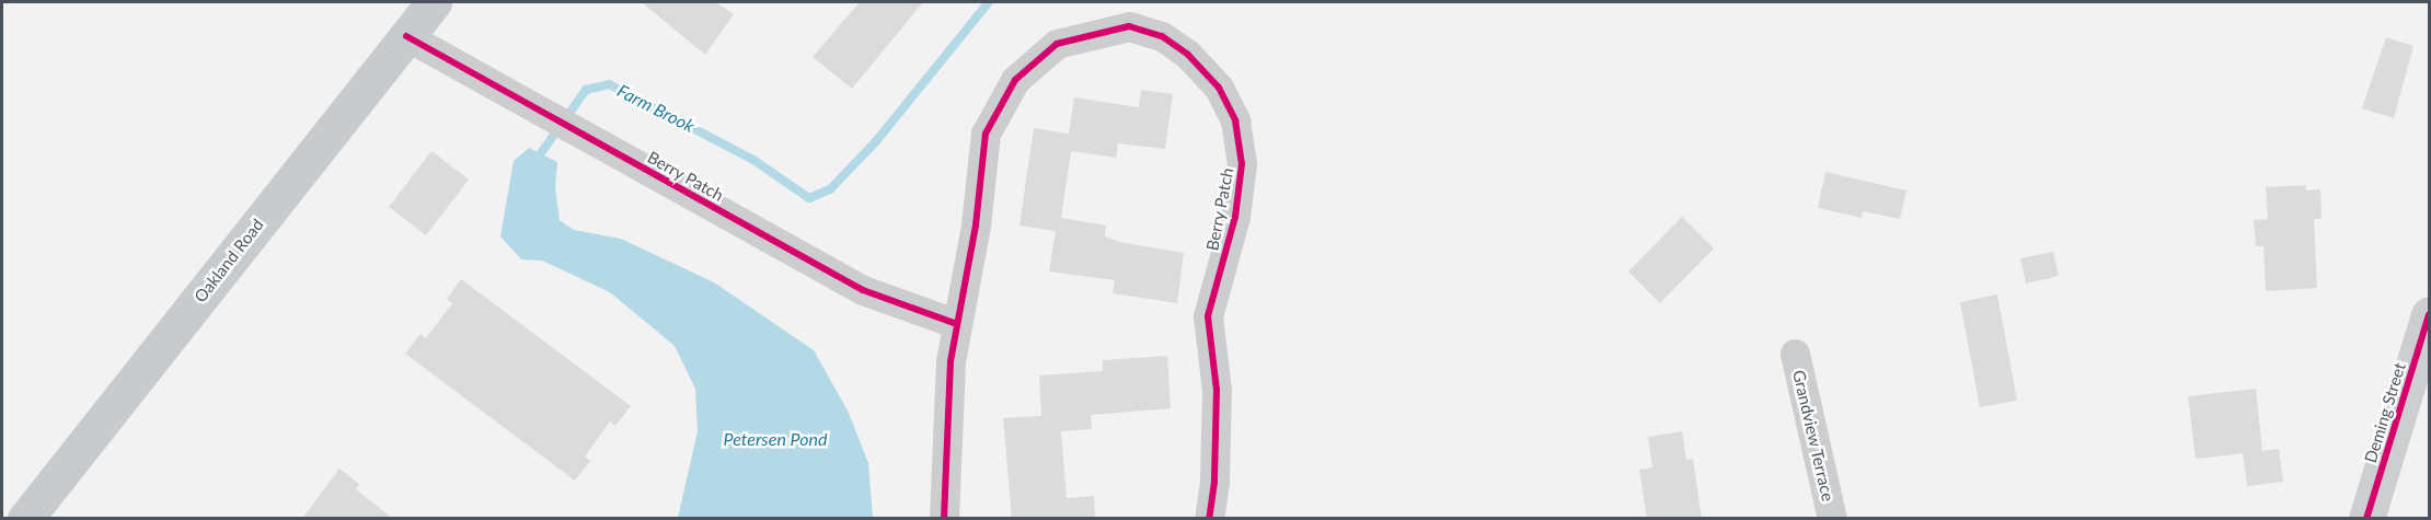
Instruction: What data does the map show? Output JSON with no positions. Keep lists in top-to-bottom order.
{
  "streets": {
    "main road": ["Oakland Road"],
    "street": ["Berry Patch", "Deming Street", "Grandview Terrace"]
  },
  "crossings": [
    ["Berry Patch", "Oakland Road"]
  ],
  "water": ["Farm Brook", "Petersen Pond"]
}
